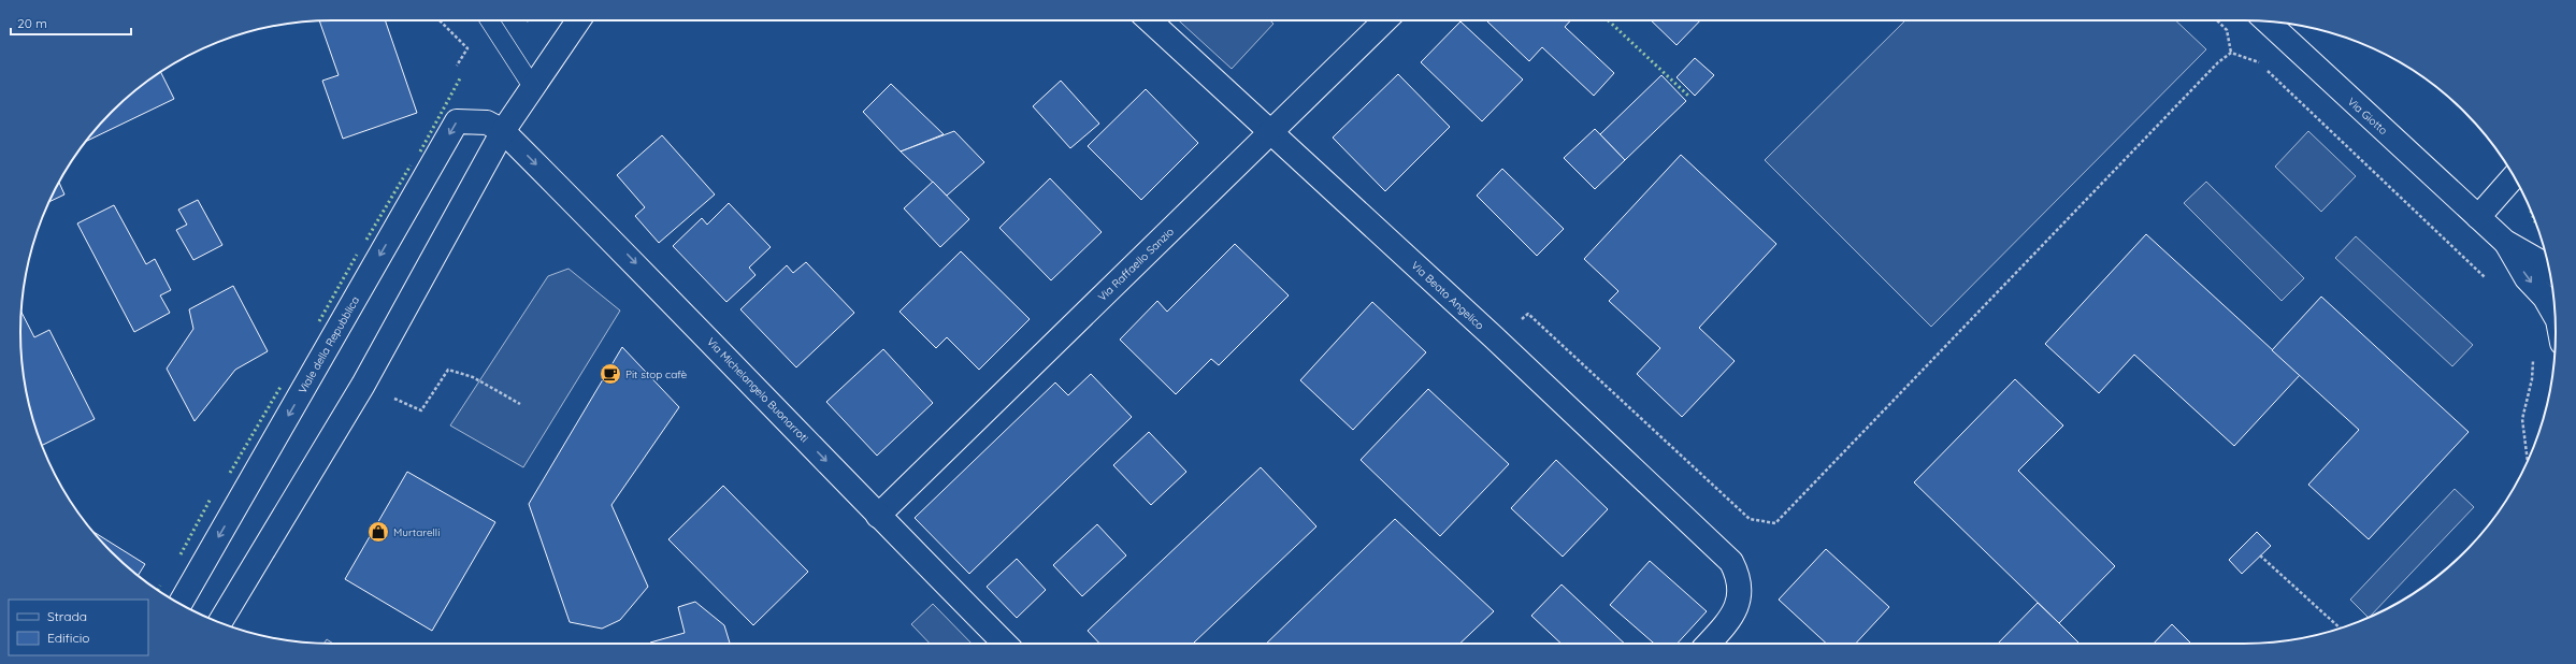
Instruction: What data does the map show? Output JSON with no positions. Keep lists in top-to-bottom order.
{
  "streets": {
    "street": [
      "Via Giotto",
      "Via Raffaello Sanzio",
      "Via Beato Angelico",
      "Viale della Repubblica",
      "Via Michelangelo Buonarroti"
    ]
  },
  "crossings": [
    ["Via Raffaello Sanzio", "Via Beato Angelico"],
    ["Via Raffaello Sanzio", "Via Michelangelo Buonarroti"],
    ["Viale della Repubblica", "Via Michelangelo Buonarroti"]
  ],
  "one_way": ["Via Michelangelo Buonarroti"],
  "places": {
    "cafe": ["Pit stop cafè"],
    "shop": ["Murtarelli"]
  },
  "legend": ["Strada", "Edificio"],
  "scale_bar": "20 m"
}
